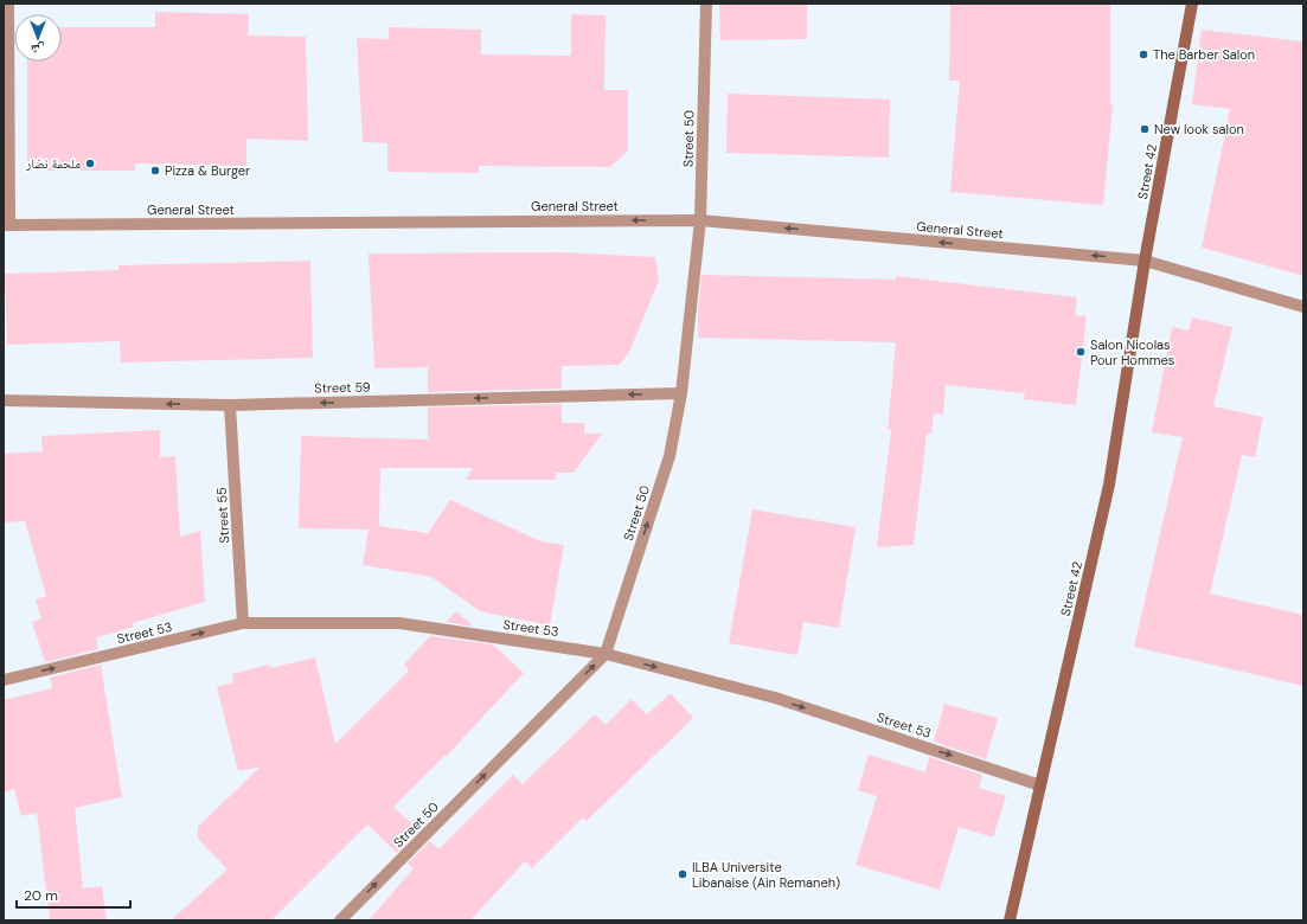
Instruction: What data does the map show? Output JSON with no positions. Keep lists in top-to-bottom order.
{
  "streets": {
    "street": [
      "Street 50",
      "Street 42",
      "General Street",
      "Street 59",
      "Street 55",
      "Street 53"
    ]
  },
  "crossings": [
    ["Street 50", "General Street"],
    ["Street 50", "Street 59"],
    ["Street 50", "Street 53"],
    ["Street 42", "General Street"],
    ["Street 42", "Street 53"],
    ["Street 59", "Street 55"],
    ["Street 55", "Street 53"]
  ],
  "one_way": [
    "Street 50",
    "General Street",
    "Street 59",
    "Street 53"
  ],
  "places": [
    "The Barber Salon",
    "New look salon",
    "ملحمة نصّار",
    "Pizza & Burger",
    "Salon Nicolas Pour Hommes",
    "ILBA Universite Libanaise (Ain Remaneh)"
  ],
  "scale_bar": "20 m",
  "north": "bottom"
}
